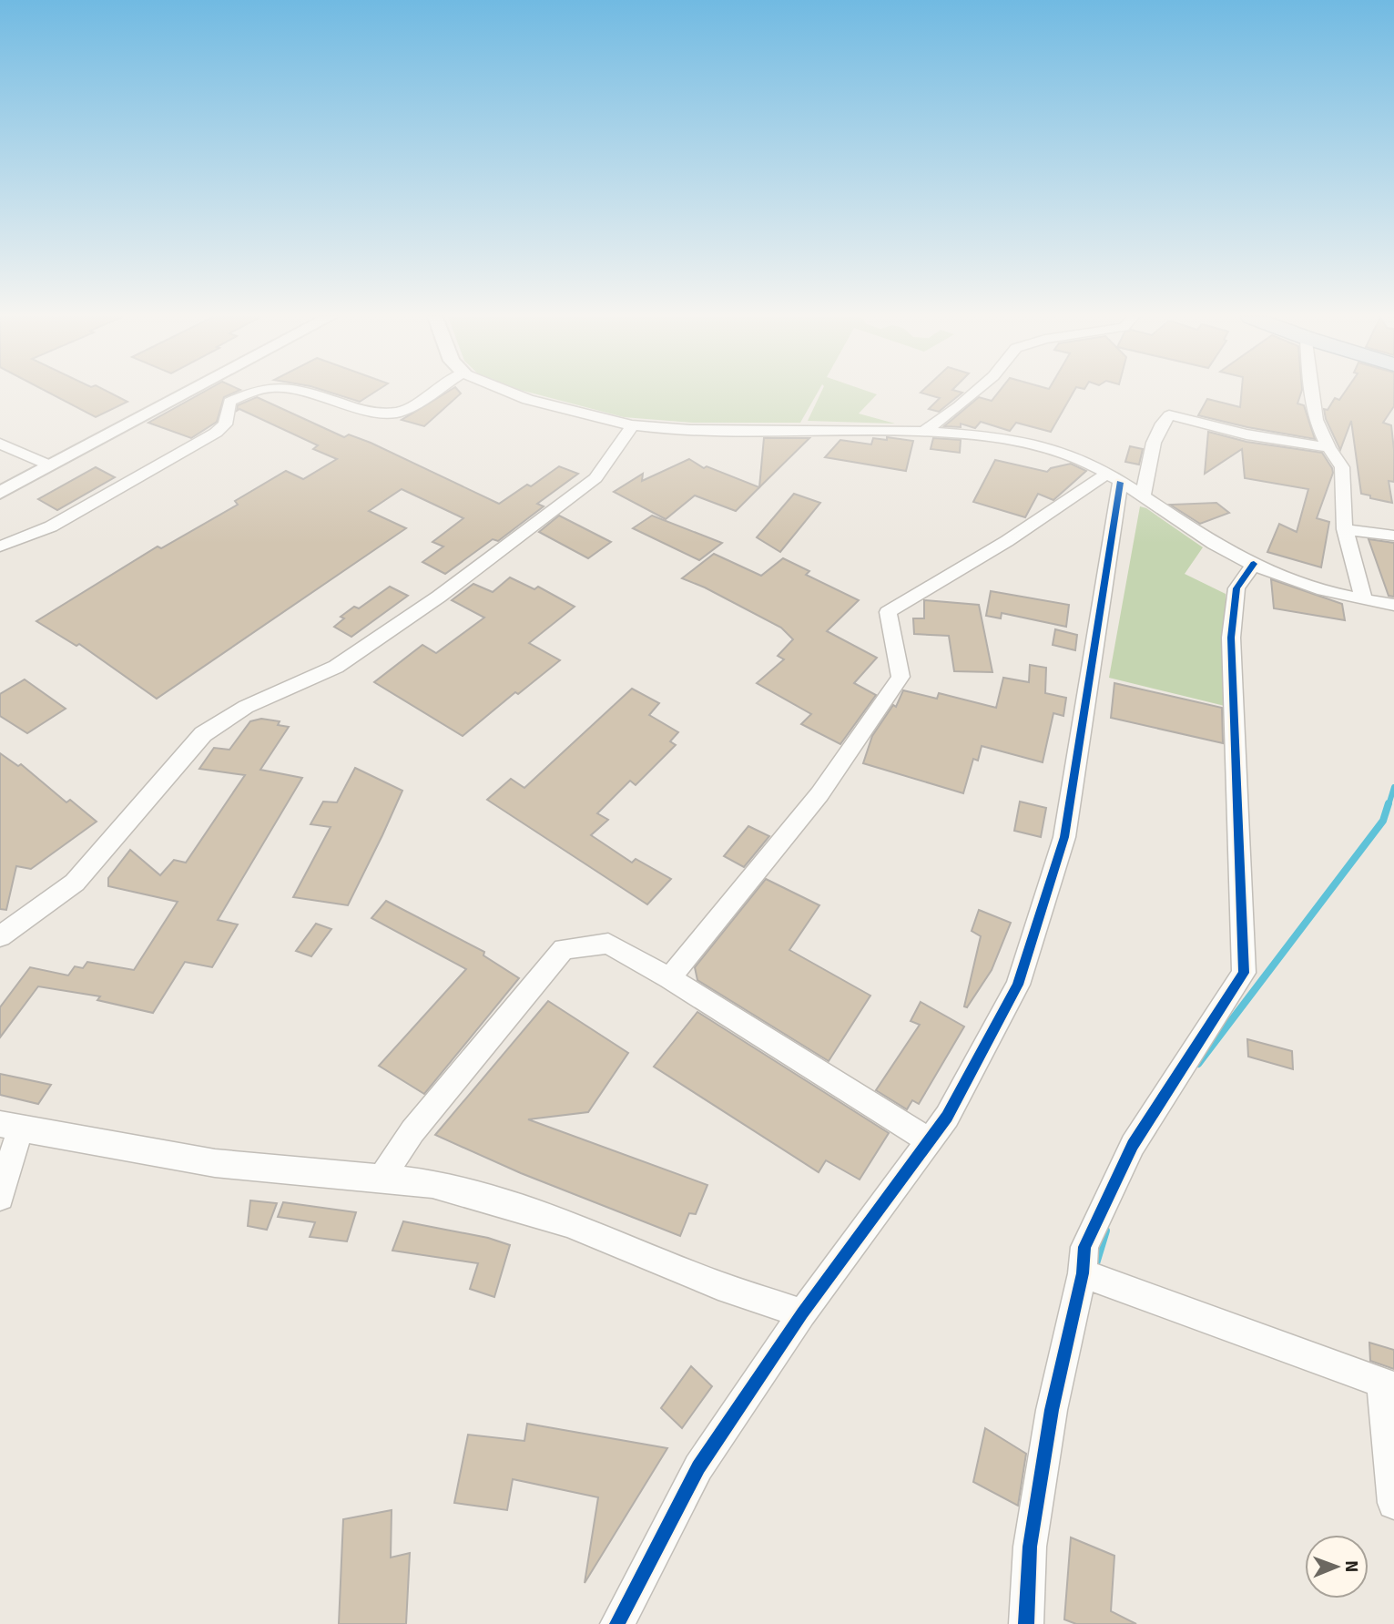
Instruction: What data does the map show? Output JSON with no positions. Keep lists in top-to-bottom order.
{
  "north": "right"
}
